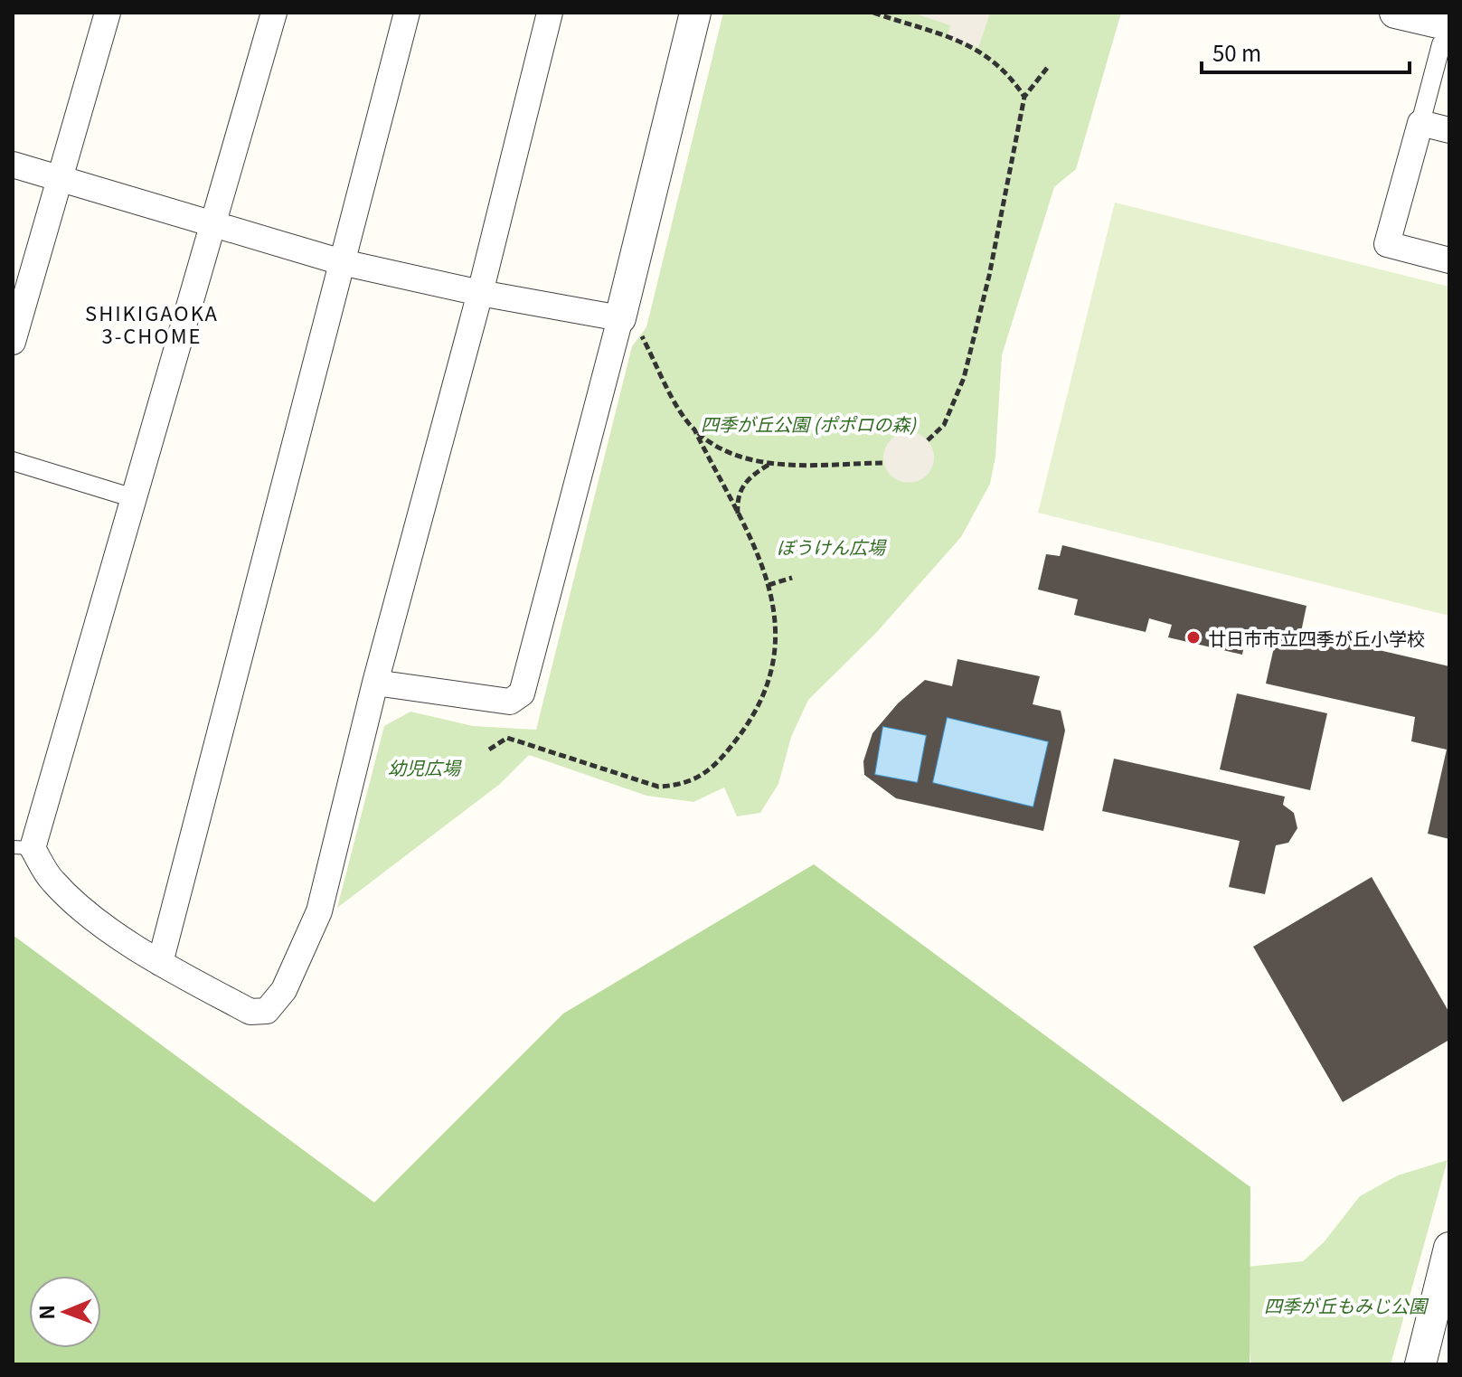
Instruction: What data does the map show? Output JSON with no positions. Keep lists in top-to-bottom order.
{
  "districts": ["SHIKIGAOKA 3-CHOME"],
  "parks": [
    "四季が丘公園 (ポポロの森)",
    "ぼうけん広場",
    "幼児広場",
    "四季が丘もみじ公園"
  ],
  "places": ["廿日市市立四季が丘小学校"],
  "scale_bar": "50 m",
  "north": "left"
}
